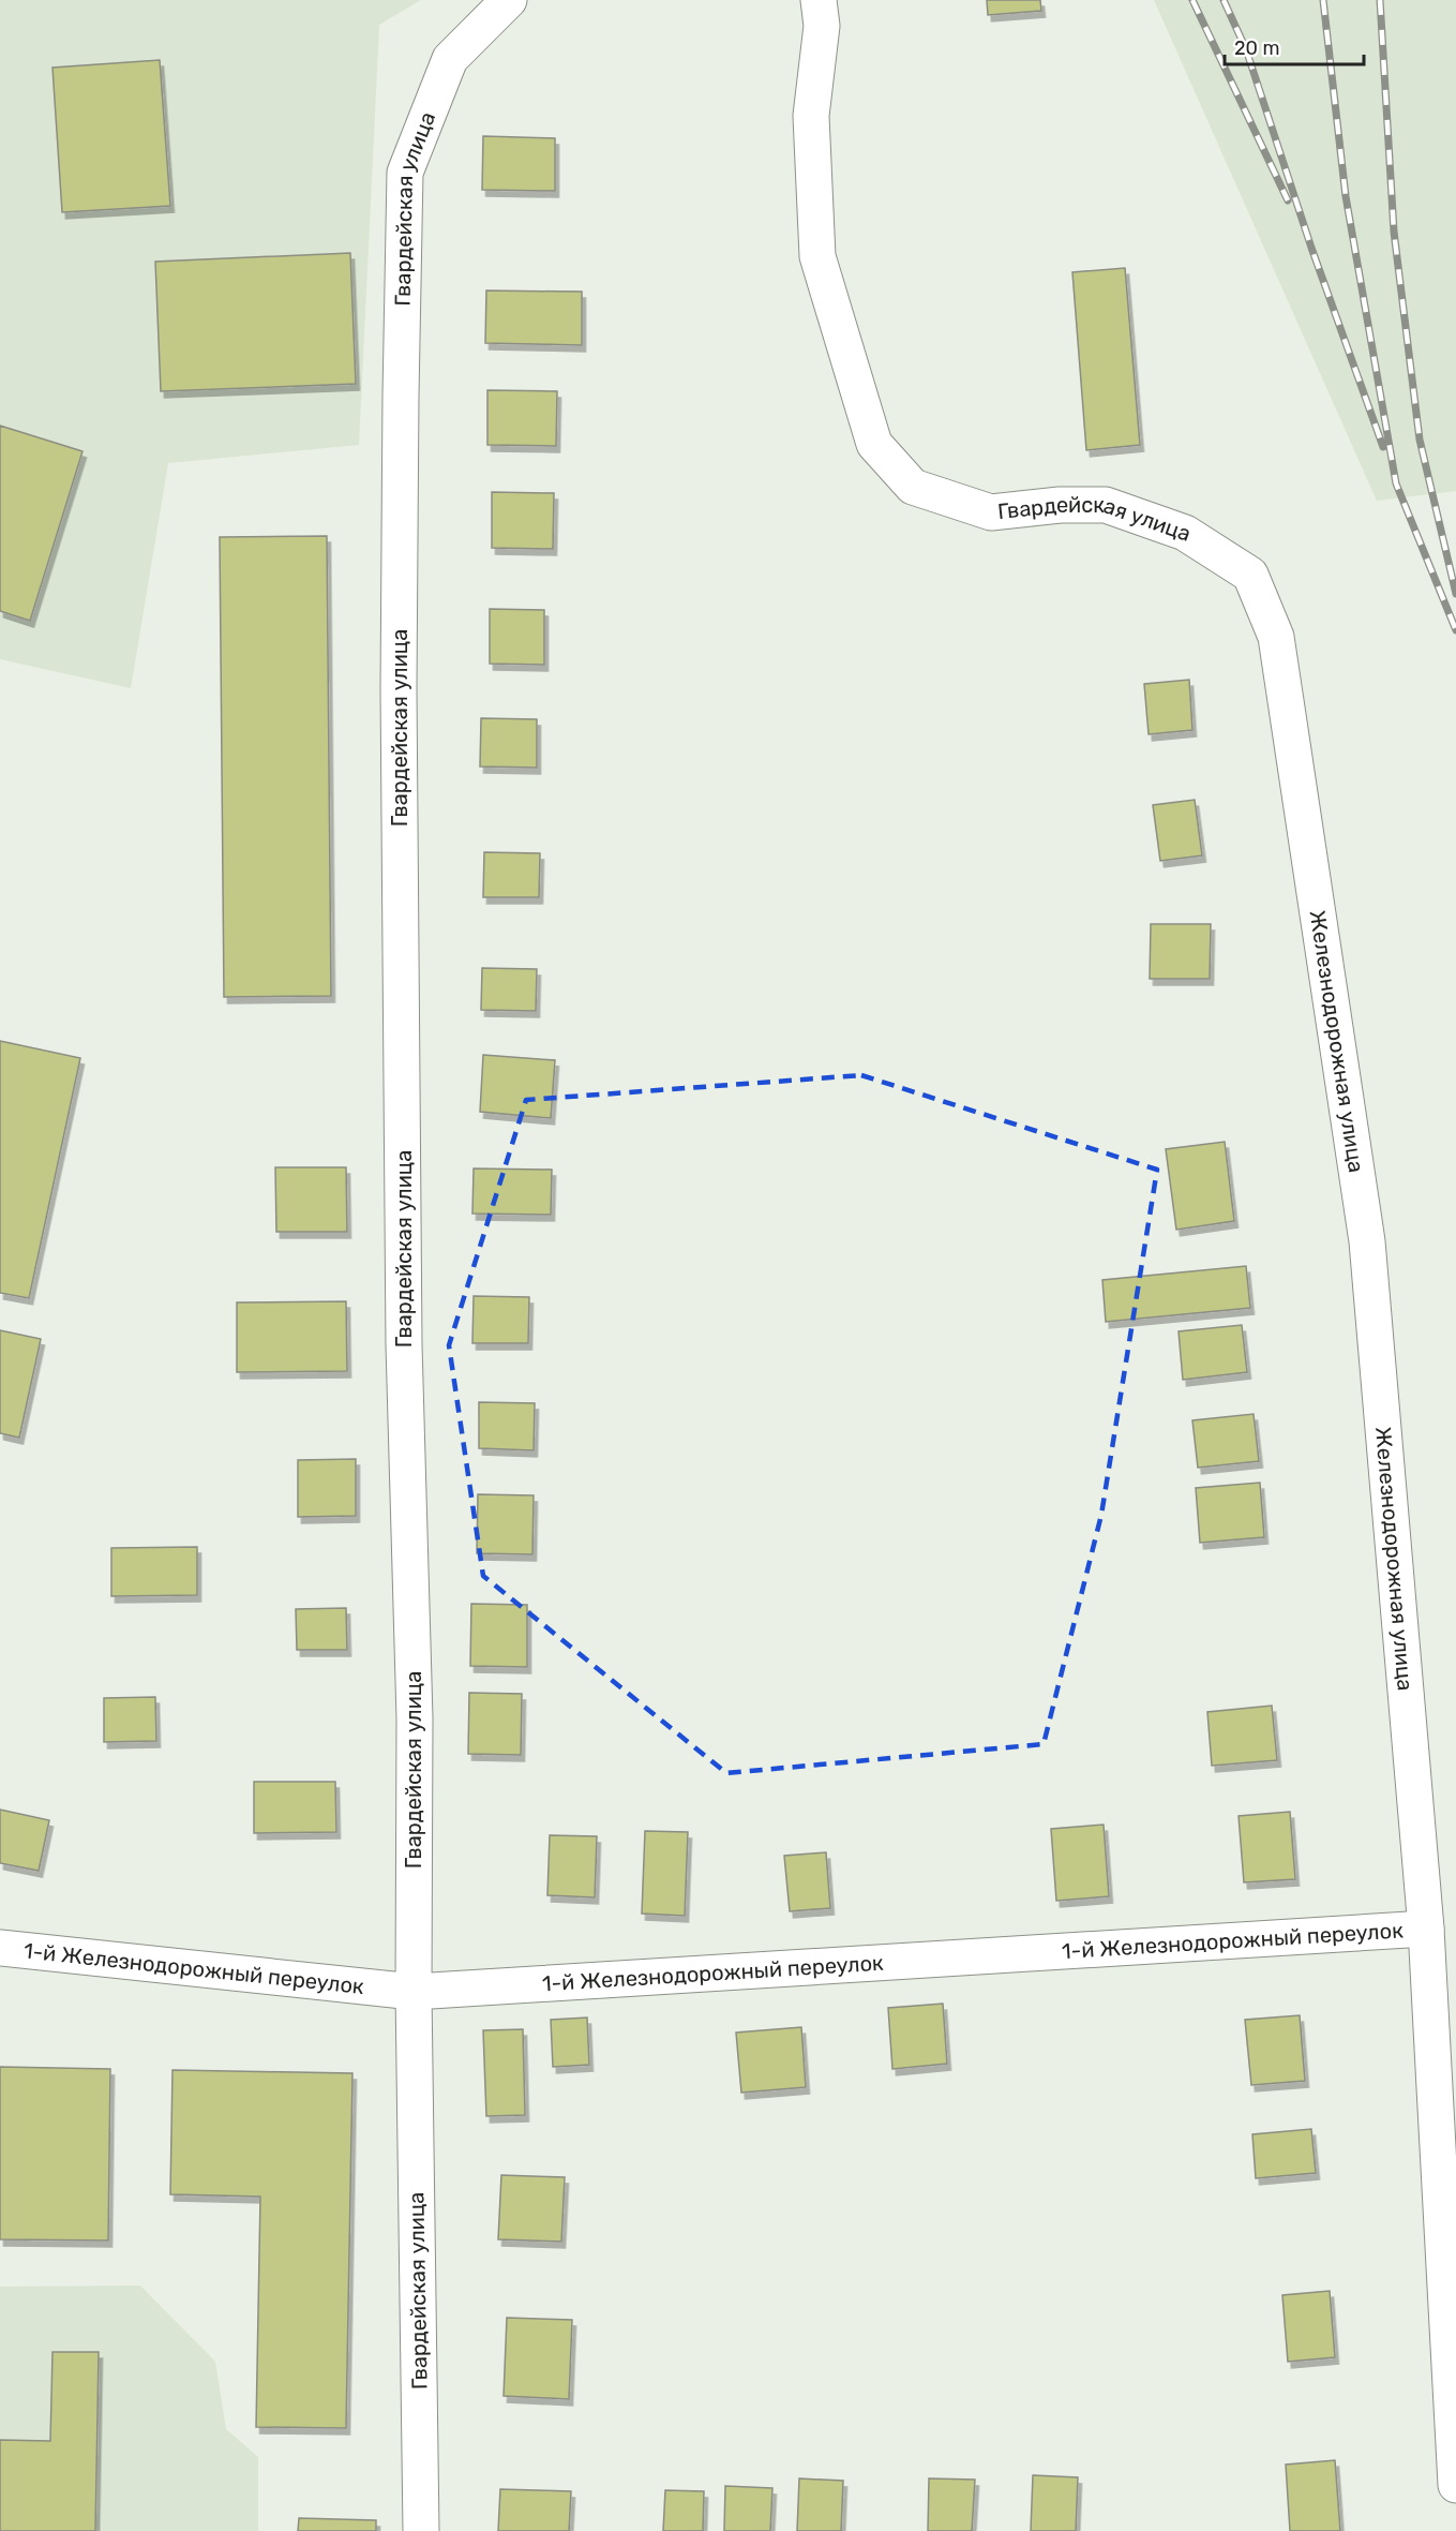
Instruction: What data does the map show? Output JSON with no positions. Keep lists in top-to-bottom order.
{
  "streets": {
    "street": ["Гвардейская улица", "Железнодорожная улица", "1-й Железнодорожный переулок"]
  },
  "crossings": [
    ["Гвардейская улица", "Железнодорожная улица"],
    ["Гвардейская улица", "1-й Железнодорожный переулок"],
    ["Железнодорожная улица", "1-й Железнодорожный переулок"]
  ],
  "scale_bar": "20 m"
}
